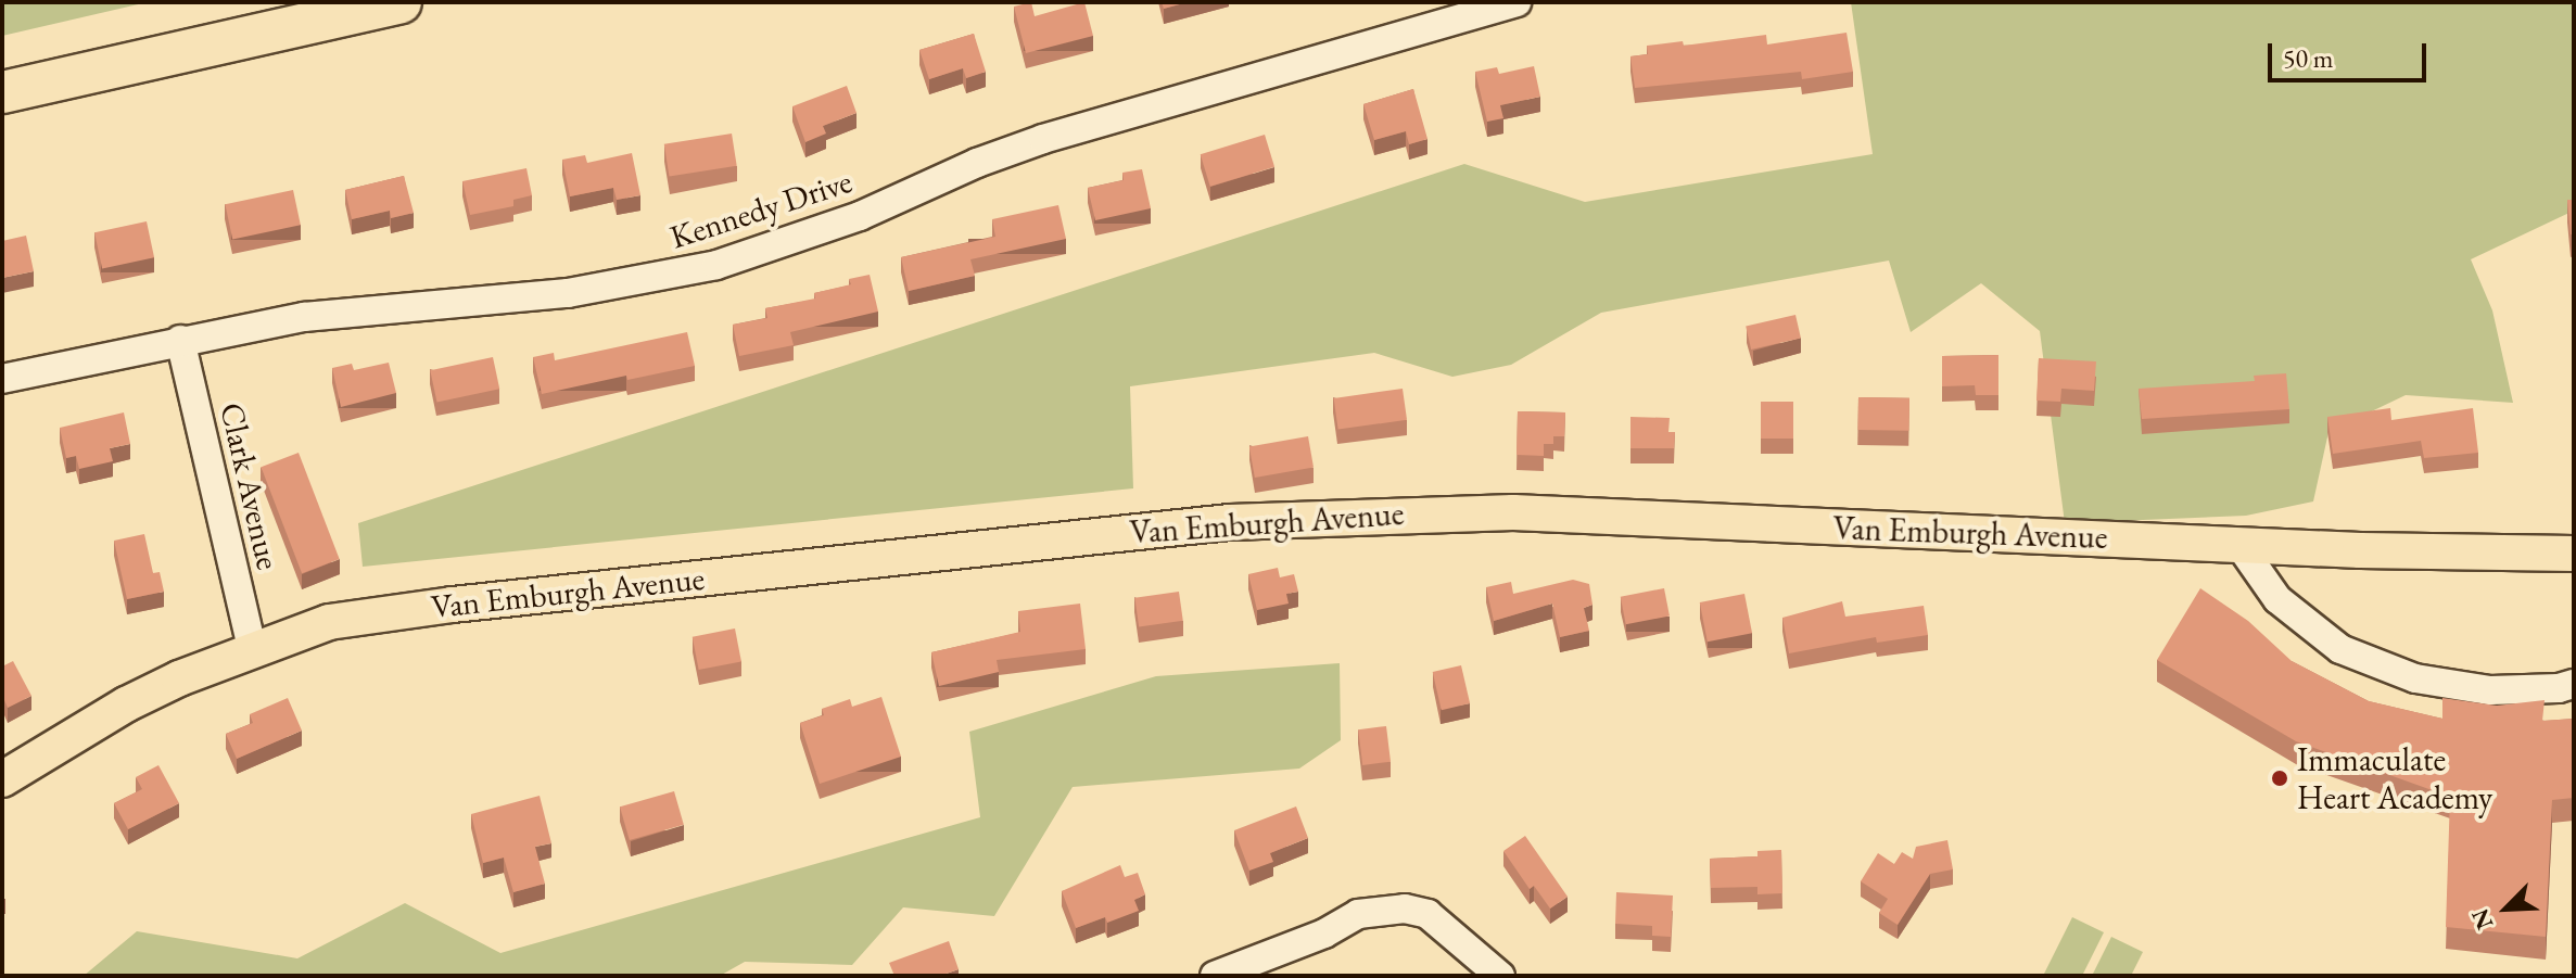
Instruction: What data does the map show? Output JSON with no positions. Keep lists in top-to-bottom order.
{
  "streets": {
    "main road": ["Van Emburgh Avenue"],
    "street": ["Kennedy Drive", "Clark Avenue"]
  },
  "crossings": [
    ["Kennedy Drive", "Clark Avenue"],
    ["Clark Avenue", "Van Emburgh Avenue"]
  ],
  "places": ["Immaculate Heart Academy"],
  "scale_bar": "50 m",
  "north": "bottom left"
}
